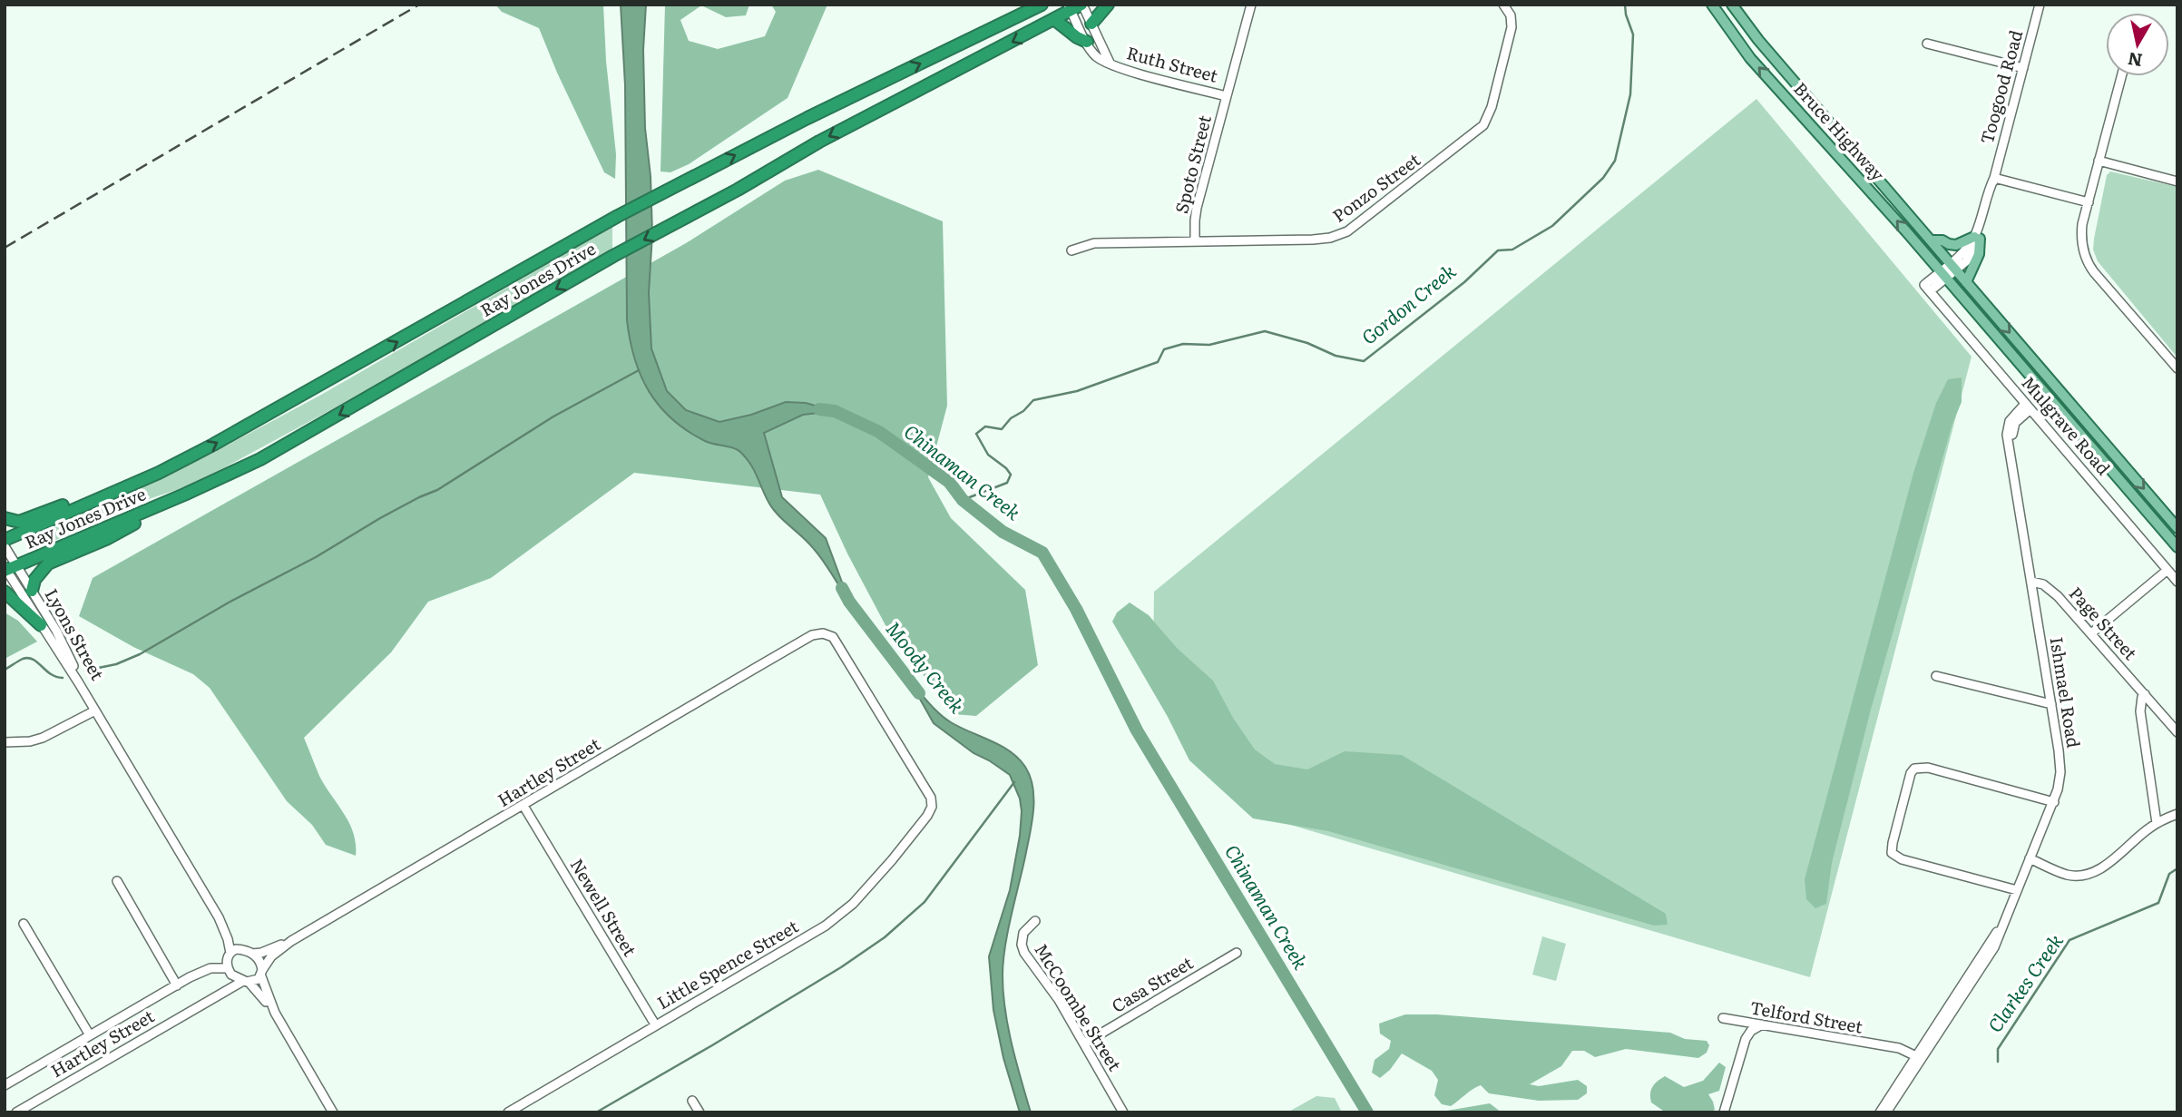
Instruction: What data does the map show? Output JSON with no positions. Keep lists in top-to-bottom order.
{
  "streets": {
    "highway": ["Ray Jones Drive"],
    "main road": ["Bruce Highway", "Mulgrave Road"],
    "street": [
      "Ruth Street",
      "Toogood Road",
      "Spoto Street",
      "Ponzo Street",
      "Page Street",
      "Lyons Street",
      "Ishmael Road",
      "Hartley Street",
      "Newell Street",
      "Little Spence Street",
      "Casa Street",
      "McCoombe Street",
      "Telford Street"
    ]
  },
  "crossings": [
    ["Ruth Street", "Spoto Street"],
    ["Ruth Street", "Ray Jones Drive"],
    ["Toogood Road", "Bruce Highway"],
    ["Toogood Road", "Mulgrave Road"],
    ["Bruce Highway", "Mulgrave Road"],
    ["Spoto Street", "Ponzo Street"],
    ["Ray Jones Drive", "Lyons Street"],
    ["Mulgrave Road", "Ishmael Road"],
    ["Page Street", "Ishmael Road"],
    ["Lyons Street", "Hartley Street"],
    ["Ishmael Road", "Telford Street"],
    ["Hartley Street", "Newell Street"],
    ["Hartley Street", "Little Spence Street"],
    ["Newell Street", "Little Spence Street"],
    ["Casa Street", "McCoombe Street"]
  ],
  "water": [
    "Gordon Creek",
    "Chinaman Creek",
    "Moody Creek",
    "Clarkes Creek"
  ],
  "north": "bottom"
}
